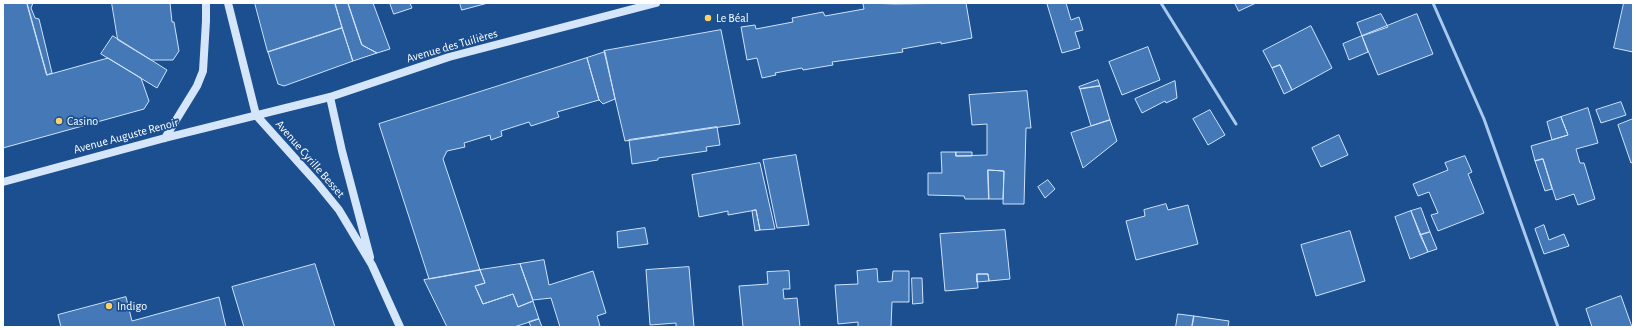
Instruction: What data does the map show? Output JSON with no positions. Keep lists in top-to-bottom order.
{
  "streets": {
    "street": ["Avenue des Tuilières", "Avenue Auguste Renoir", "Avenue Cyrille Besset"]
  },
  "crossings": [
    ["Avenue des Tuilières", "Avenue Auguste Renoir"],
    ["Avenue des Tuilières", "Avenue Cyrille Besset"],
    ["Avenue Auguste Renoir", "Avenue Cyrille Besset"]
  ],
  "places": ["Le Béal", "Casino", "Indigo"]
}
